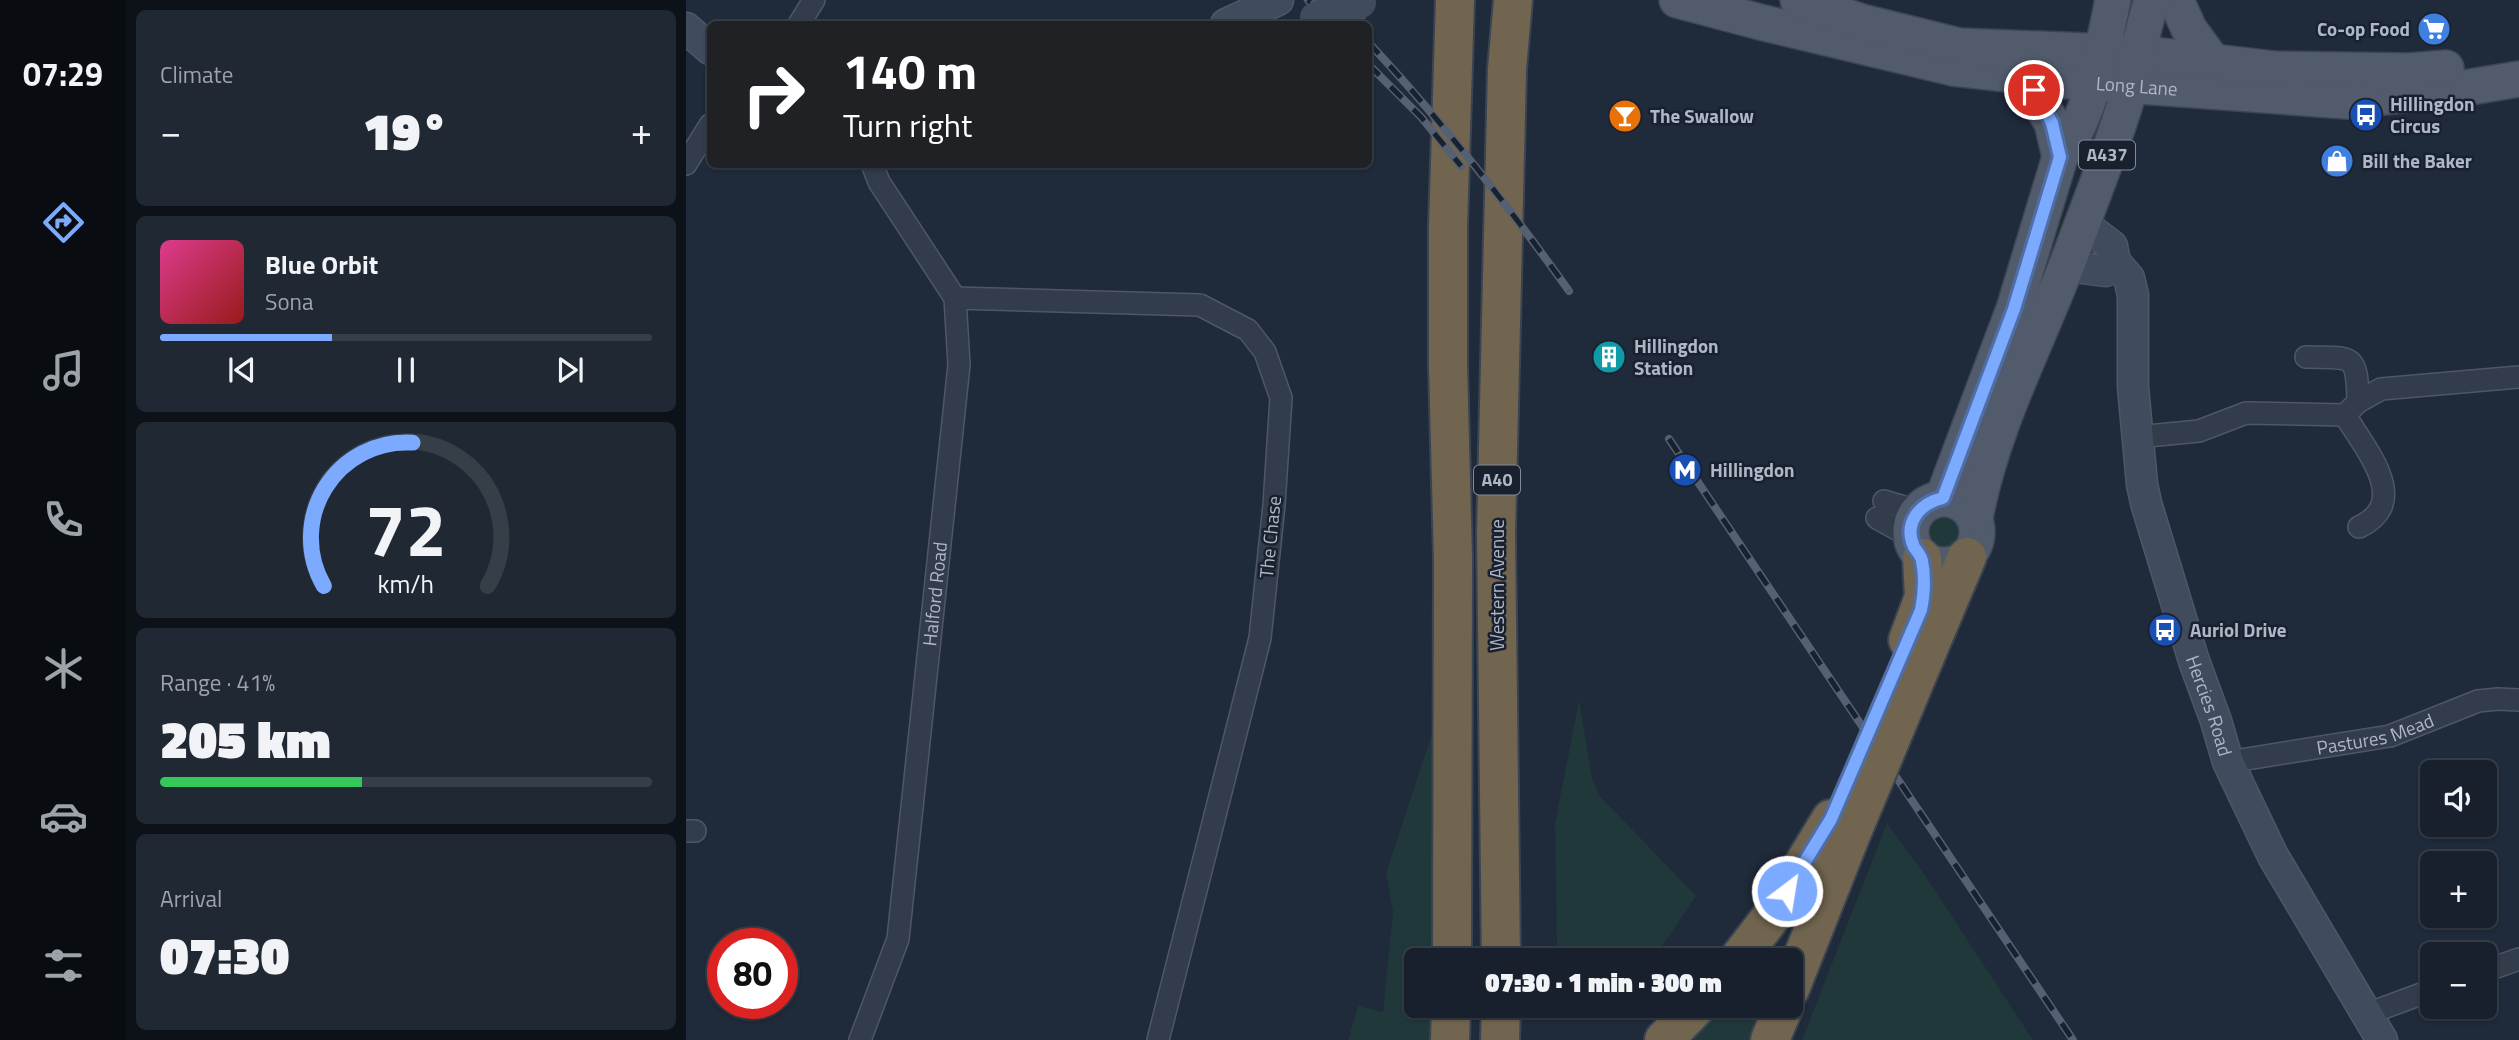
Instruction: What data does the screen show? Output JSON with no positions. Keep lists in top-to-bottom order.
{
  "streets": {
    "highway": ["A40", "Western Avenue"],
    "main road": ["Long Lane", "A437"],
    "street": [
      "The Chase",
      "Halford Road",
      "Hercies Road",
      "Pastures Mead"
    ]
  },
  "crossings": [
    ["Long Lane", "A437"],
    ["A437", "Hercies Road"],
    ["The Chase", "Halford Road"],
    ["Hercies Road", "Pastures Mead"]
  ],
  "places": {
    "supermarket": ["Co-op Food"],
    "bus stop": ["Hillingdon Circus", "Auriol Drive"],
    "bar": ["The Swallow"],
    "shop": ["Bill the Baker"],
    "building": ["Hillingdon Station"],
    "metro station": ["Hillingdon"]
  },
  "page": {
    "tabs": "07:29",
    "tile": [
      "Climate",
      ["Range · 41%", "205 km"],
      ["Arrival", "07:30"]
    ],
    "turn": ["140 m", "Turn right"],
    "heat": ["−", "19°", "+"],
    "song": ["Blue Orbit", "Sona"],
    "map_buttons": ["+", "−"],
    "limit": "80",
    "trip": "07:30 · 1 min · 300 m",
    "gauge": ["72", "km/h"]
  }
}
